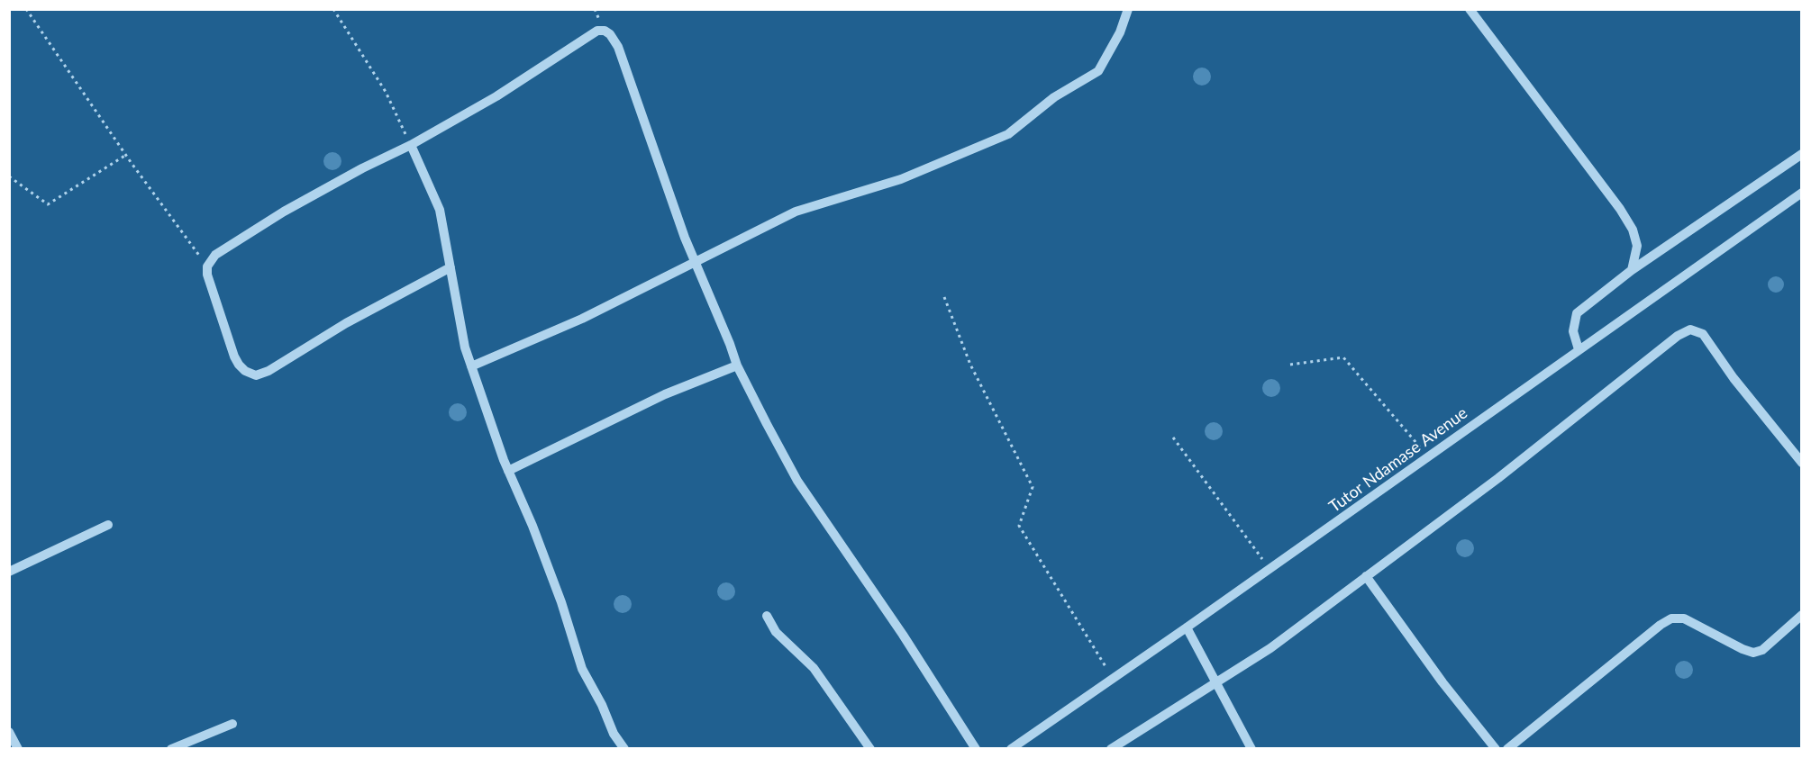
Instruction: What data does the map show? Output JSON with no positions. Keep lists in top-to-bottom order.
{
  "streets": {
    "street": ["Tutor Ndamase Avenue"]
  }
}
